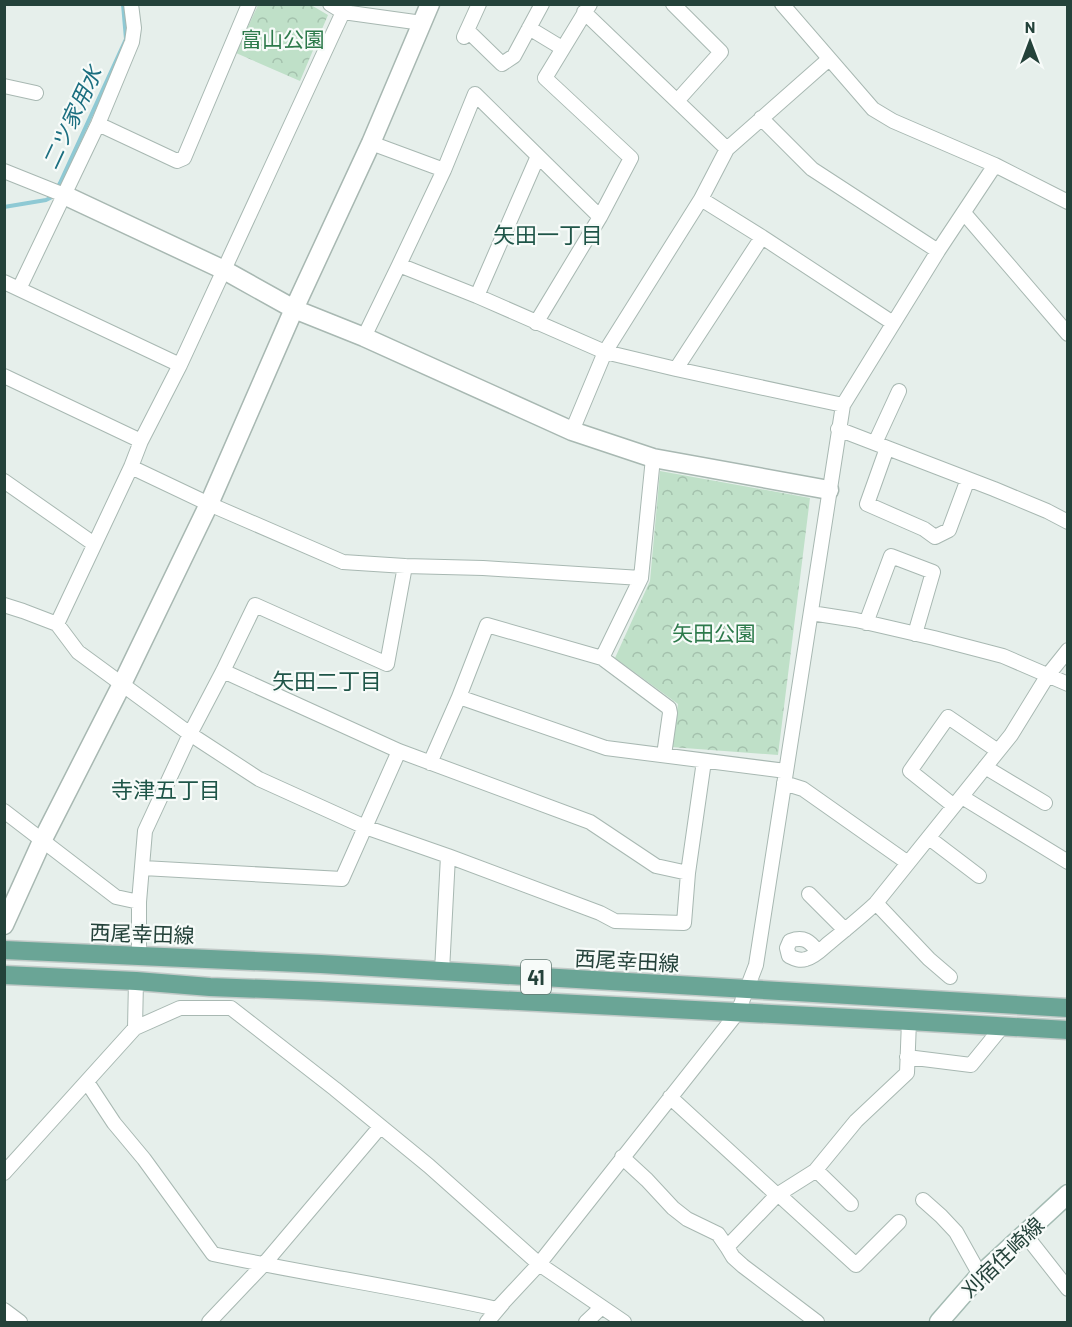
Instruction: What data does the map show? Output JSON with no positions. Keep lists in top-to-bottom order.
{
  "streets": {
    "main road": ["西尾幸田線", "41"],
    "street": ["刈宿住崎線"]
  },
  "districts": ["矢田一丁目", "矢田二丁目", "寺津五丁目"],
  "water": ["二ツ家用水"],
  "parks": ["富山公園", "矢田公園"],
  "north": "top"
}
